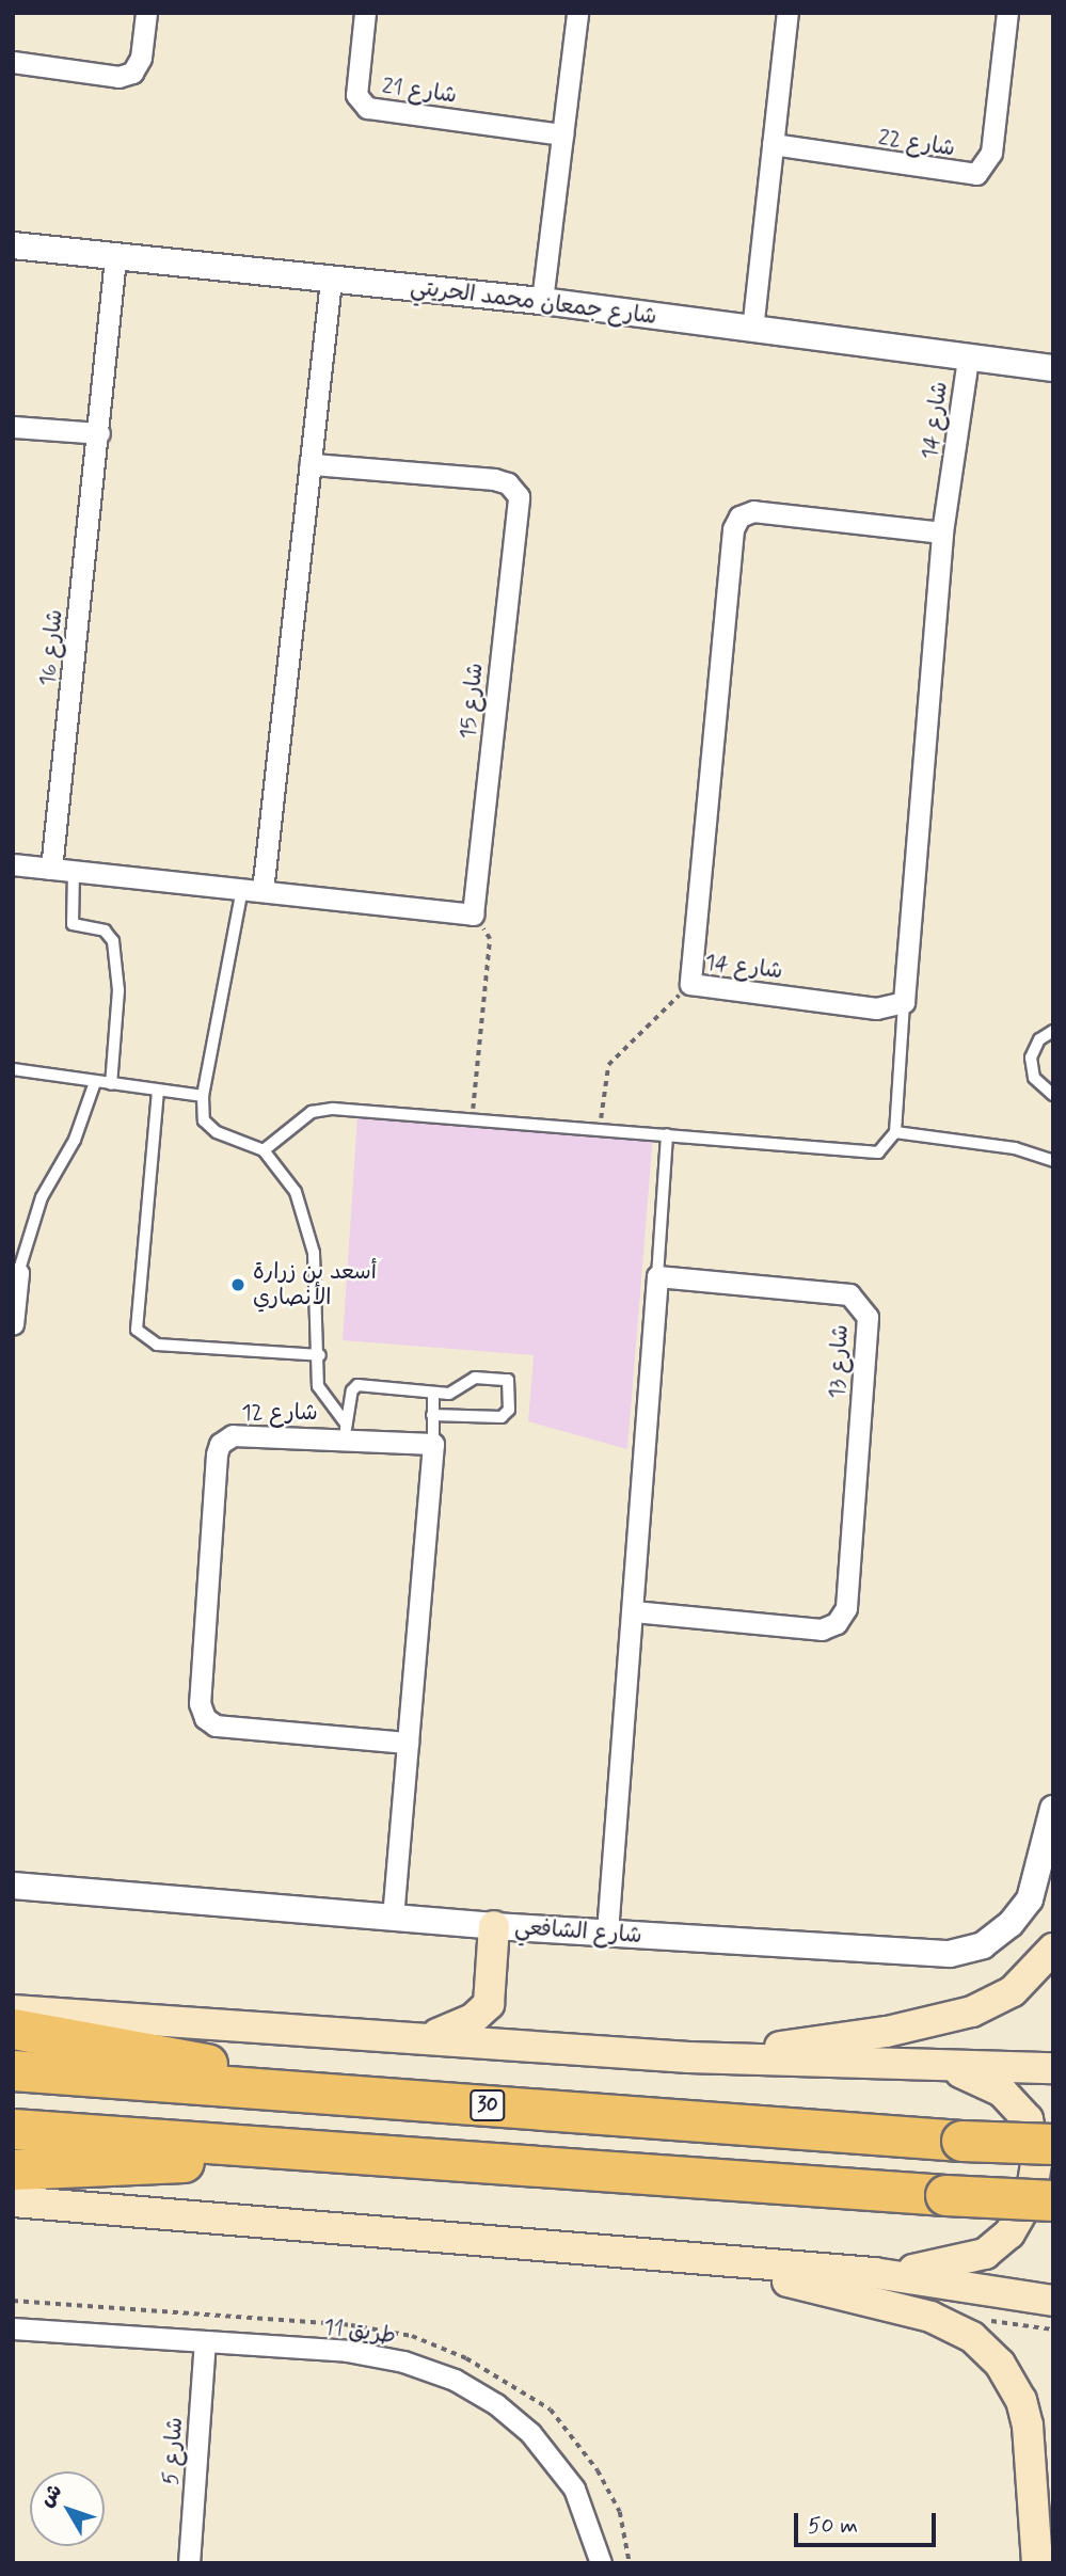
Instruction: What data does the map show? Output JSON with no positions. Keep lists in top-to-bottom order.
{
  "streets": {
    "highway": ["30"],
    "street": [
      "شارع 21",
      "شارع 22",
      "شارع جمعان محمد الحريتي",
      "شارع 14",
      "شارع 16",
      "شارع 15",
      "شارع 13",
      "شارع 12",
      "شارع الشافعي",
      "طريق 11",
      "شارع 5"
    ]
  },
  "crossings": [
    ["شارع جمعان محمد الحريتي", "شارع 14"],
    ["شارع جمعان محمد الحريتي", "شارع 16"],
    ["طريق 11", "شارع 5"]
  ],
  "places": ["أسعد بن زرارة الأنصاري"],
  "scale_bar": "50 m",
  "north": "top left"
}
